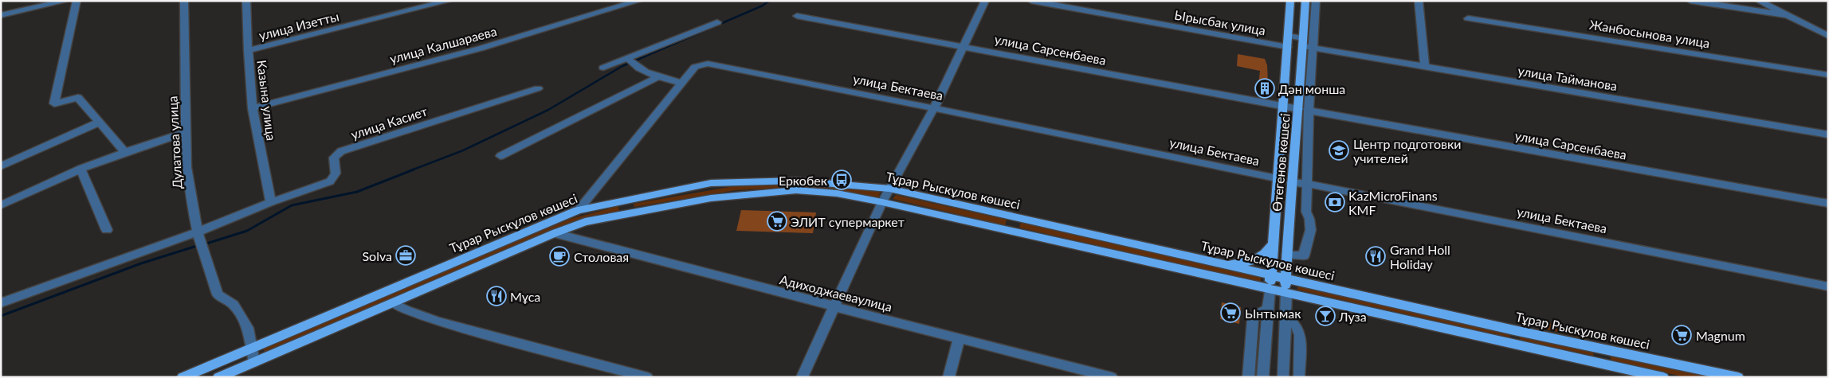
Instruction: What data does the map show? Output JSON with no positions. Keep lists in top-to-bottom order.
{
  "streets": {
    "main road": ["Өтегенов көшесі", "Тұрар Рыскұлов көшесі"],
    "street": [
      "Ырысбак улица",
      "улица Изетты",
      "Жанбосынова улица",
      "улица Калшараева",
      "улица Сарсенбаева",
      "улица Тайманова",
      "улица Бектаева",
      "Казына улица",
      "улица Касиет",
      "Дулатова улица",
      "Адиходжаеваулица"
    ]
  },
  "crossings": [
    ["Ырысбак улица", "Өтегенов көшесі"],
    ["улица Изетты", "Казына улица"],
    ["улица Калшараева", "Казына улица"],
    ["улица Сарсенбаева", "Өтегенов көшесі"],
    ["улица Тайманова", "Өтегенов көшесі"],
    ["улица Бектаева", "Өтегенов көшесі"],
    ["улица Бектаева", "Тұрар Рыскұлов көшесі"],
    ["Казына улица", "улица Касиет"],
    ["Дулатова улица", "Тұрар Рыскұлов көшесі"],
    ["Өтегенов көшесі", "Тұрар Рыскұлов көшесі"],
    ["Тұрар Рыскұлов көшесі", "Адиходжаеваулица"]
  ],
  "places": {
    "building": ["Дән монша"],
    "school or university": ["Центр подготовки учителей"],
    "bus stop": ["Еркобек"],
    "bank": ["KazMicroFinans KMF"],
    "supermarket": ["ЭЛИТ супермаркет", "Ынтымак", "Magnum"],
    "office": ["Solva"],
    "cafe": ["Столовая"],
    "restaurant": ["Grand Holl Holiday", "Мұса"],
    "bar": ["Луза"]
  }
}
